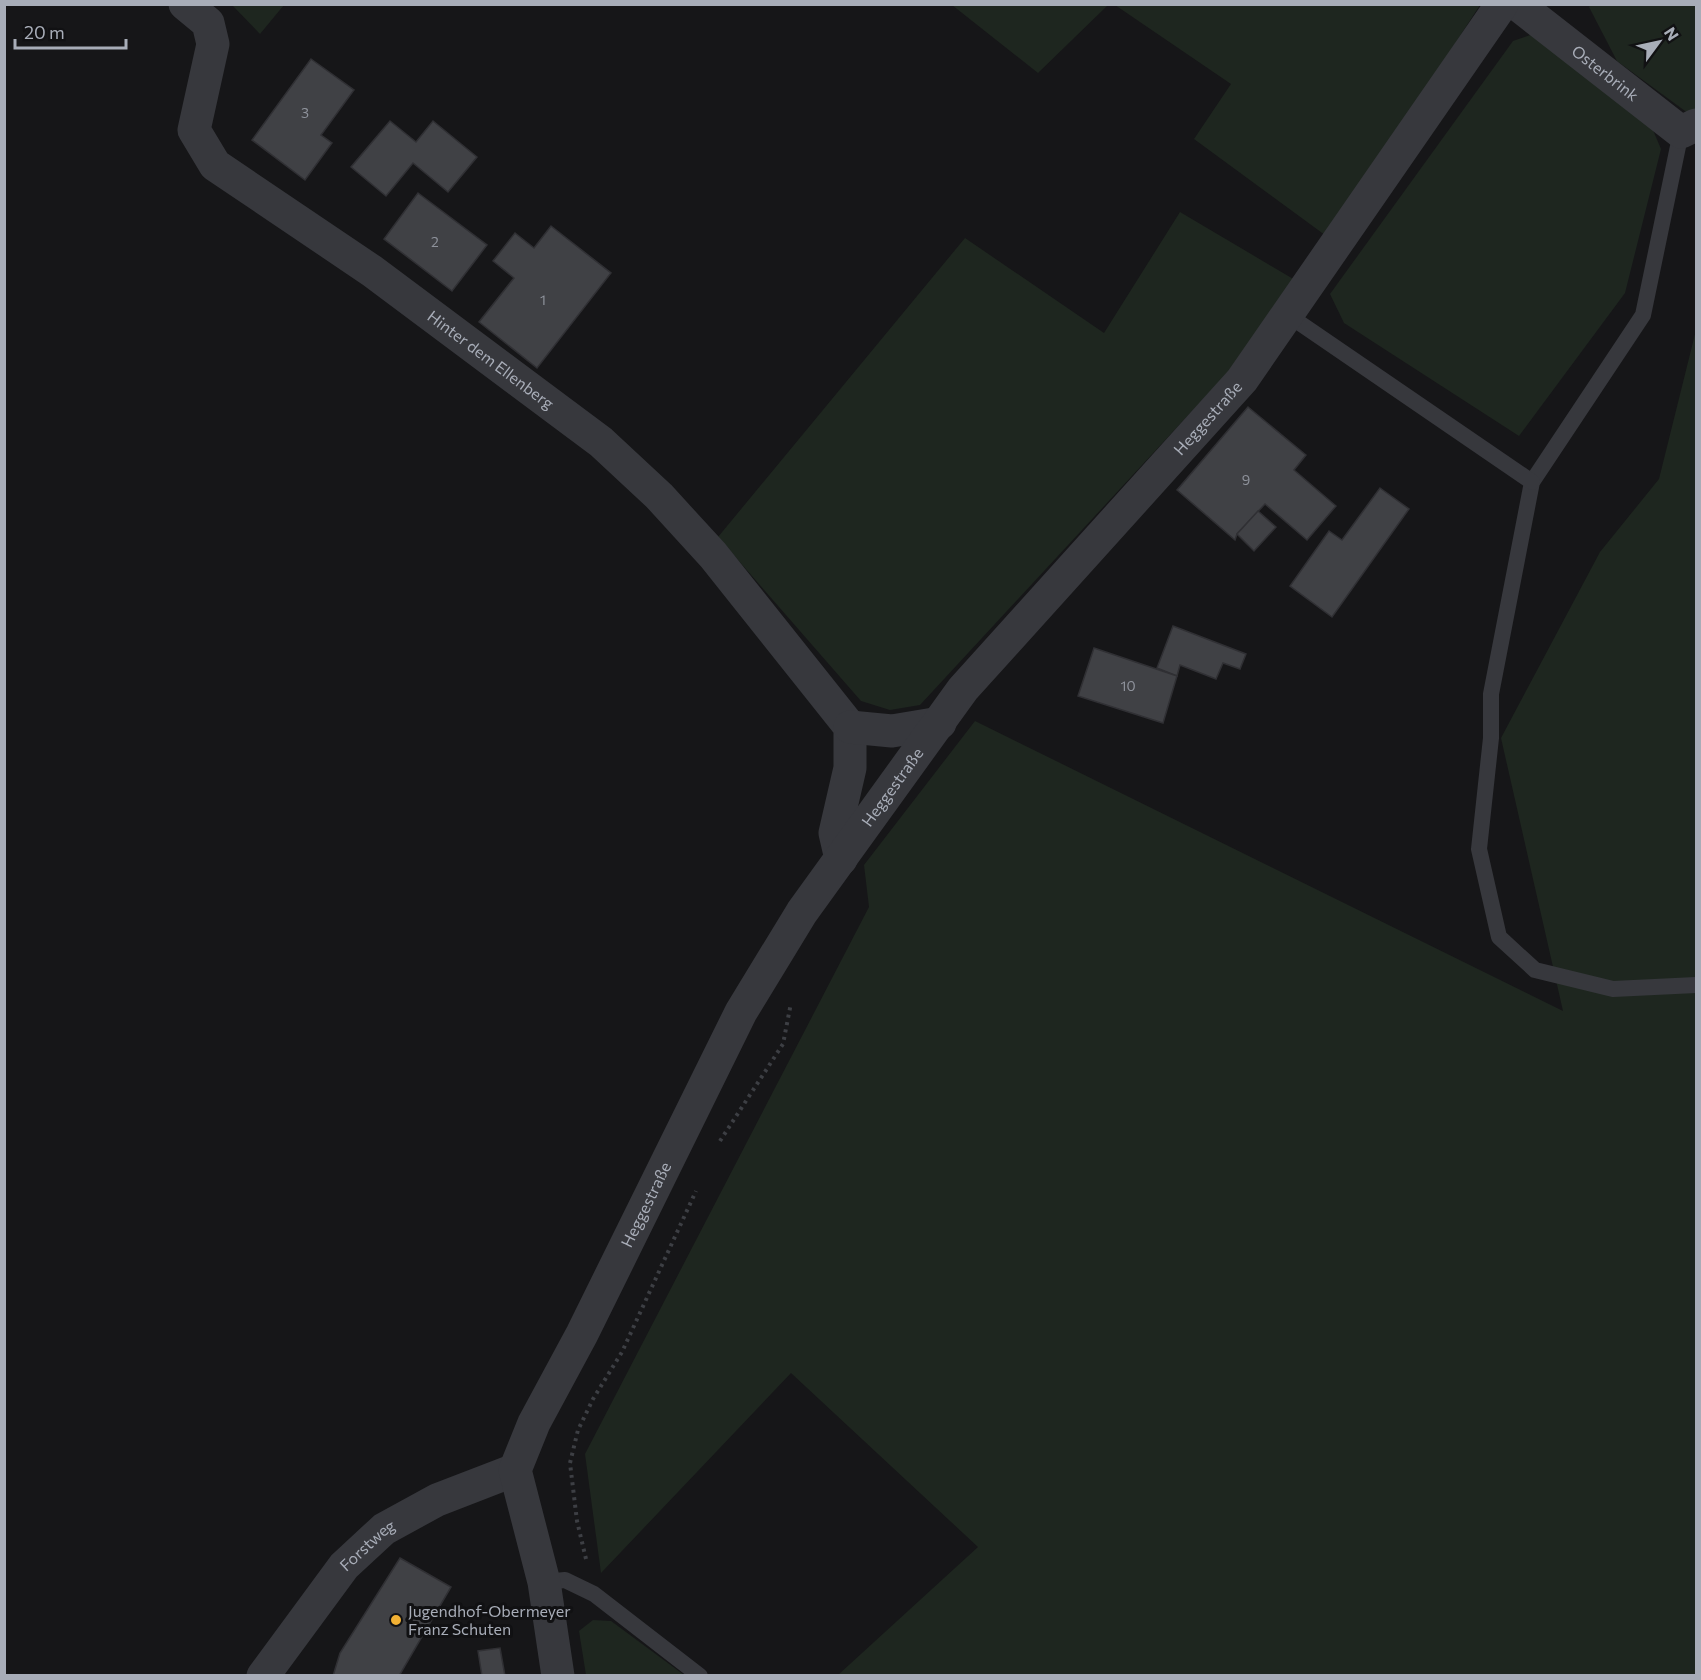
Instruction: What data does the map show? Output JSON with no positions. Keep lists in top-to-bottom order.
{
  "streets": {
    "street": [
      "Osterbrink",
      "Hinter dem Ellenberg",
      "Heggestraße",
      "Forstweg"
    ]
  },
  "crossings": [
    ["Osterbrink", "Heggestraße"],
    ["Heggestraße", "Forstweg"]
  ],
  "places": ["Jugendhof-Obermeyer Franz Schuten"],
  "house_numbers": [
    "3",
    "2",
    "1",
    "9",
    "10"
  ],
  "scale_bar": "20 m",
  "north": "top right"
}
